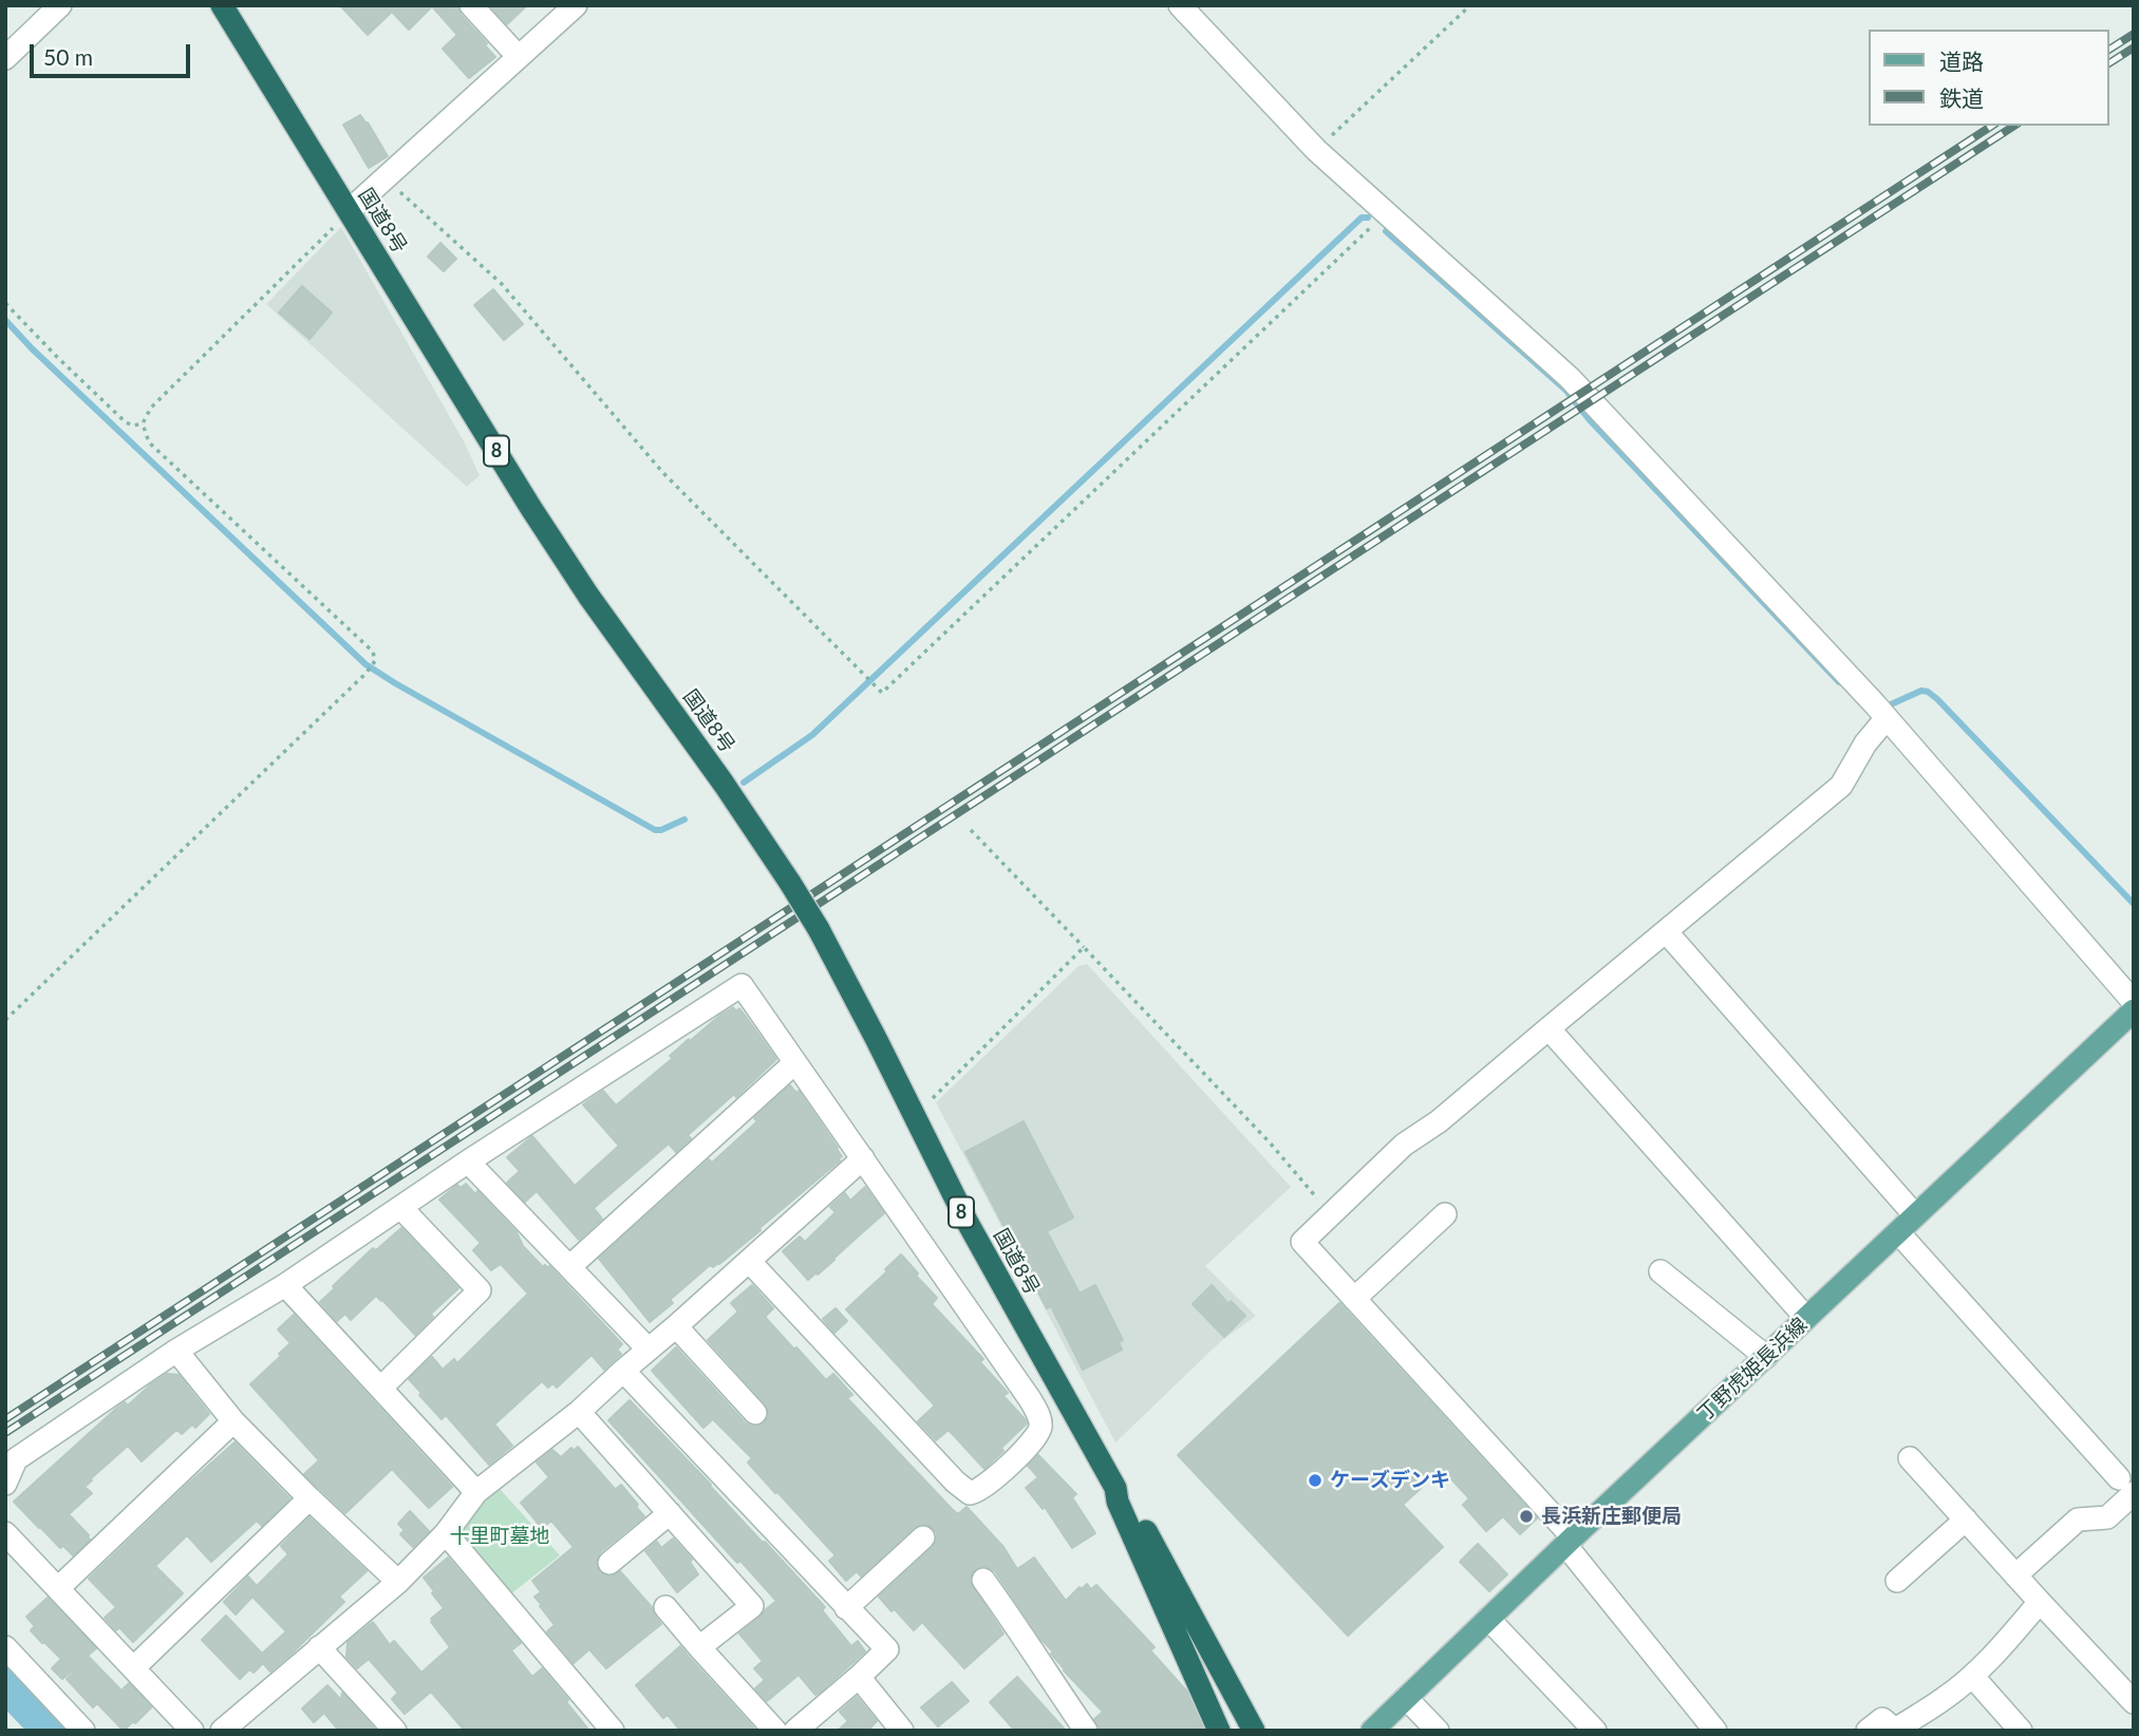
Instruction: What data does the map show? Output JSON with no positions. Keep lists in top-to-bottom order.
{
  "streets": {
    "highway": ["国道8号", "8"],
    "main road": ["丁野虎姫長浜線"]
  },
  "parks": ["十里町墓地"],
  "places": ["ケーズデンキ", "長浜新庄郵便局"],
  "legend": ["道路", "鉄道"],
  "scale_bar": "50 m"
}
